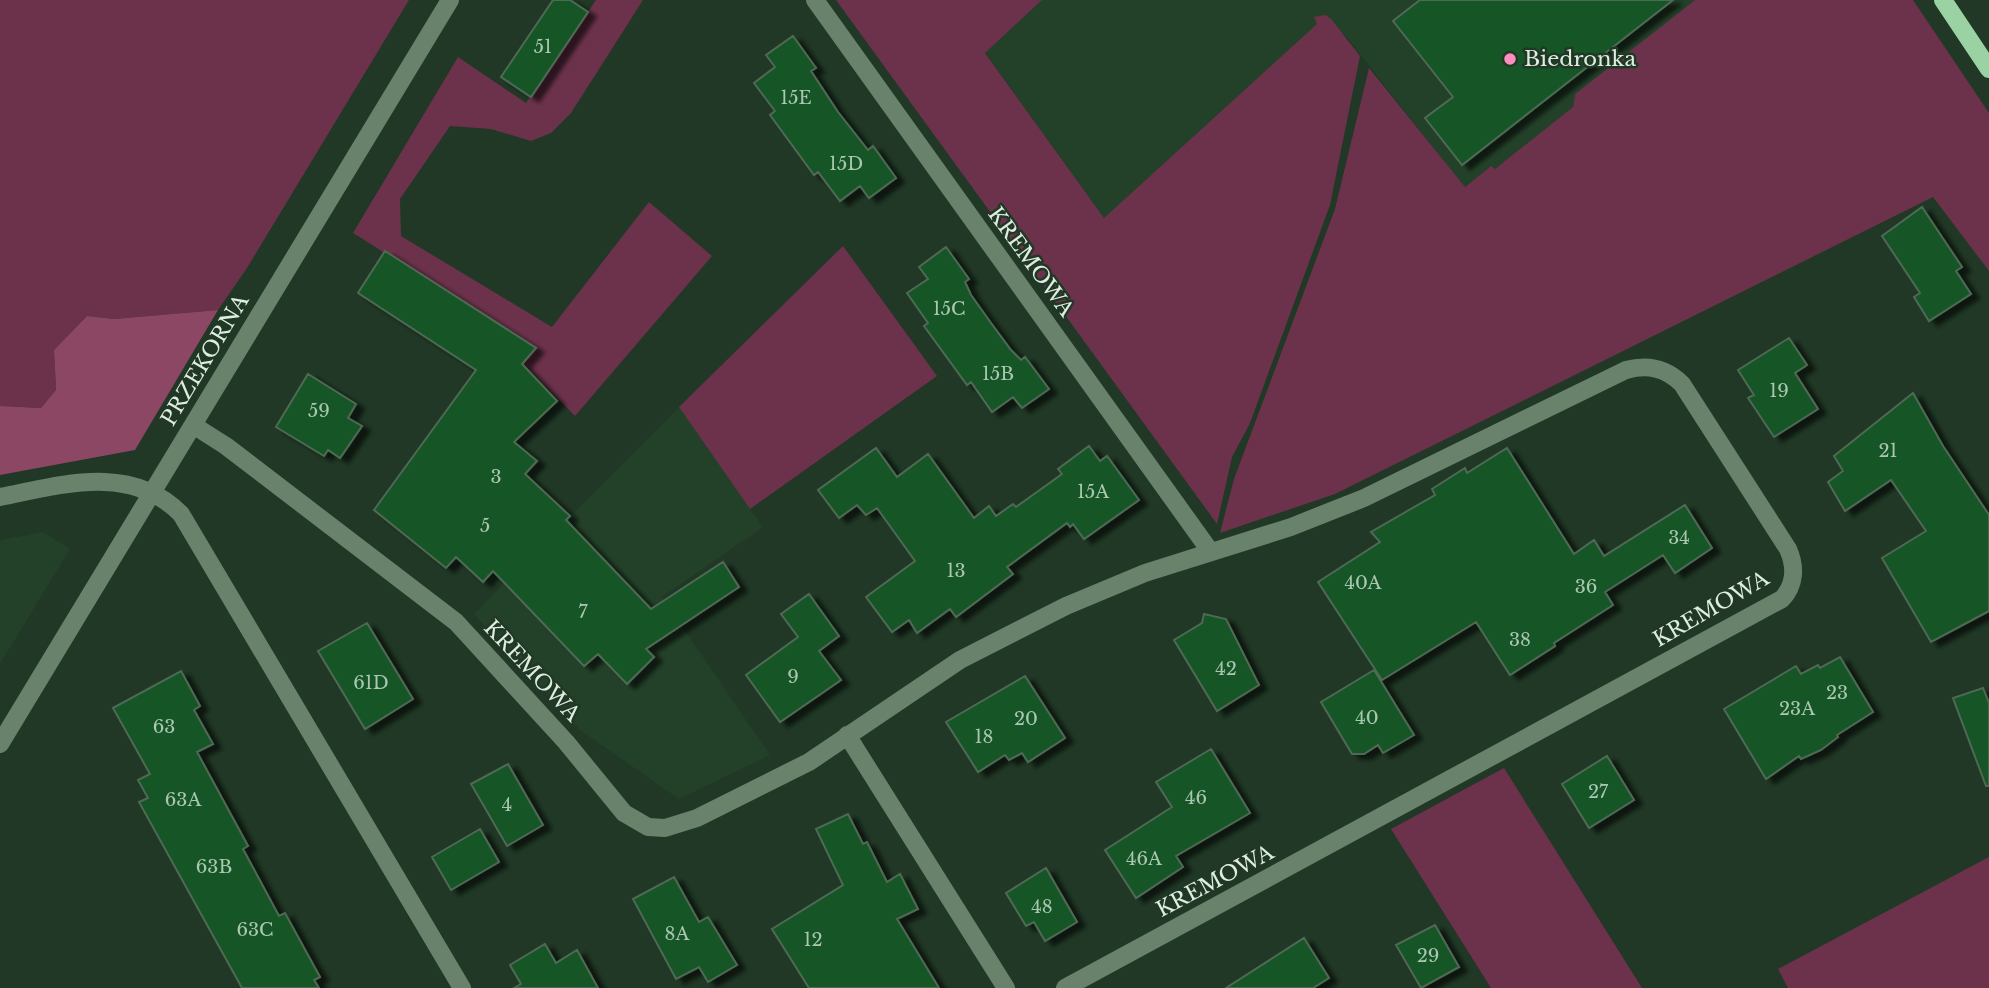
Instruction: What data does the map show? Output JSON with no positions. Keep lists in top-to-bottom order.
{
  "streets": {
    "street": ["KREMOWA", "PRZEKORNA"]
  },
  "crossings": [
    ["KREMOWA", "PRZEKORNA"]
  ],
  "places": ["Biedronka"],
  "house_numbers": [
    "51",
    "15E",
    "15D",
    "15C",
    "15B",
    "19",
    "59",
    "21",
    "3",
    "15A",
    "5",
    "34",
    "13",
    "40A",
    "36",
    "7",
    "38",
    "42",
    "9",
    "61D",
    "23",
    "23A",
    "40",
    "20",
    "63",
    "18",
    "27",
    "46",
    "63A",
    "4",
    "46A",
    "63B",
    "48",
    "63C",
    "8A",
    "12",
    "29"
  ]
}
